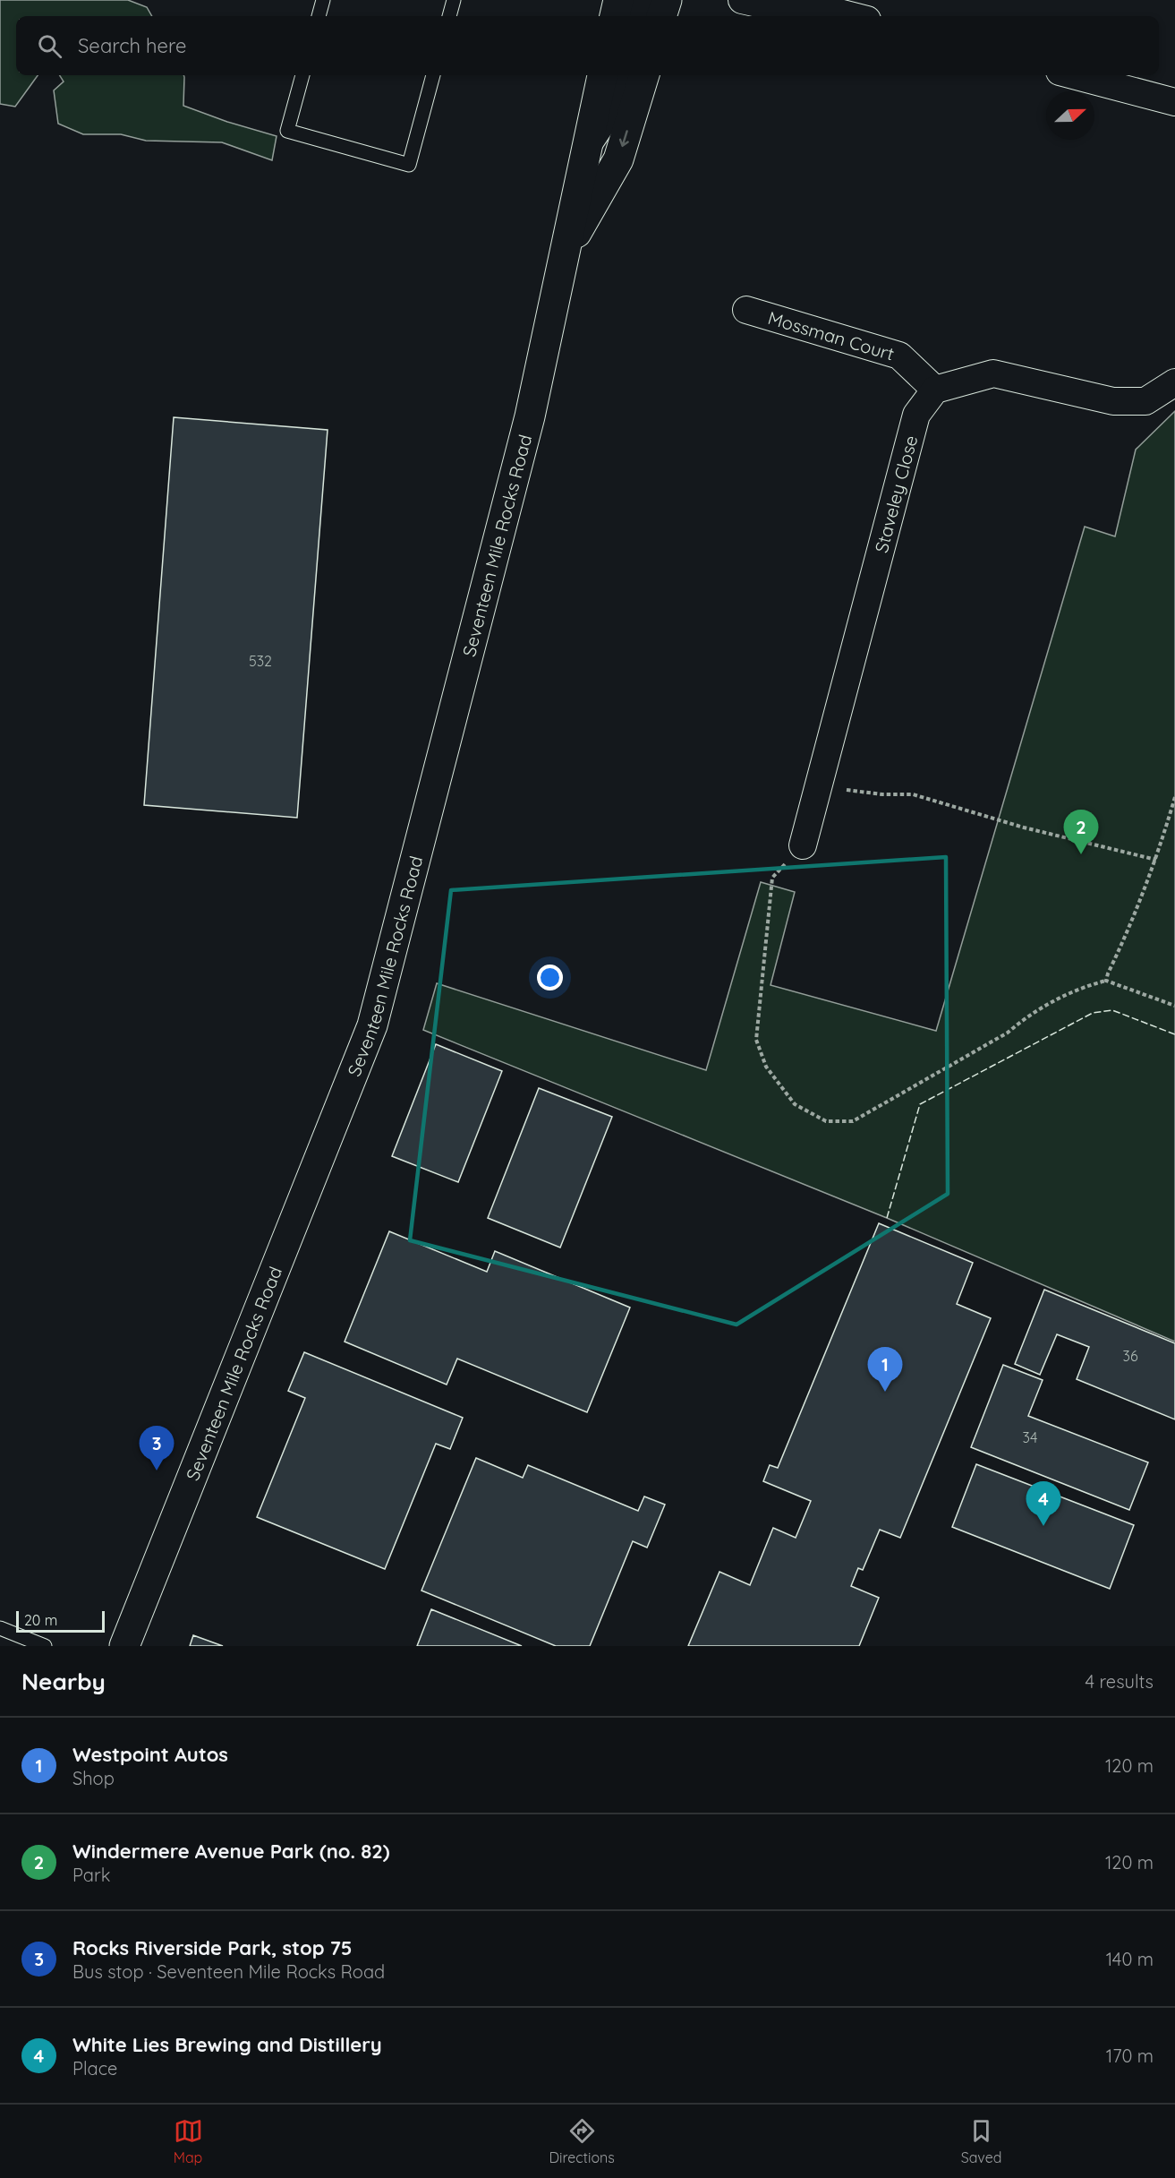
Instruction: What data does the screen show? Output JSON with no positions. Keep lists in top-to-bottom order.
{
  "streets": {
    "main road": ["Seventeen Mile Rocks Road"],
    "street": ["Mossman Court", "Staveley Close"]
  },
  "crossings": [
    ["Mossman Court", "Staveley Close"]
  ],
  "house_numbers": ["532", "36", "34"],
  "scale_bar": "20 m",
  "north": "right",
  "page": {
    "search": "Search here",
    "pins": [
      "2",
      "1",
      "3",
      "4"
    ],
    "scale": "20 m",
    "heading": ["Nearby", "4 results"],
    "list": [
      {
        "mark": "1",
        "name": "Westpoint Autos",
        "note": "Shop",
        "value": "120 m"
      },
      {
        "mark": "2",
        "name": "Windermere Avenue Park (no. 82)",
        "note": "Park",
        "value": "120 m"
      },
      {
        "mark": "3",
        "name": "Rocks Riverside Park, stop 75",
        "note": "Bus stop · Seventeen Mile Rocks Road",
        "value": "140 m"
      },
      {
        "mark": "4",
        "name": "White Lies Brewing and Distillery",
        "note": "Place",
        "value": "170 m"
      }
    ],
    "nav": ["Map", "Directions", "Saved"]
  }
}
